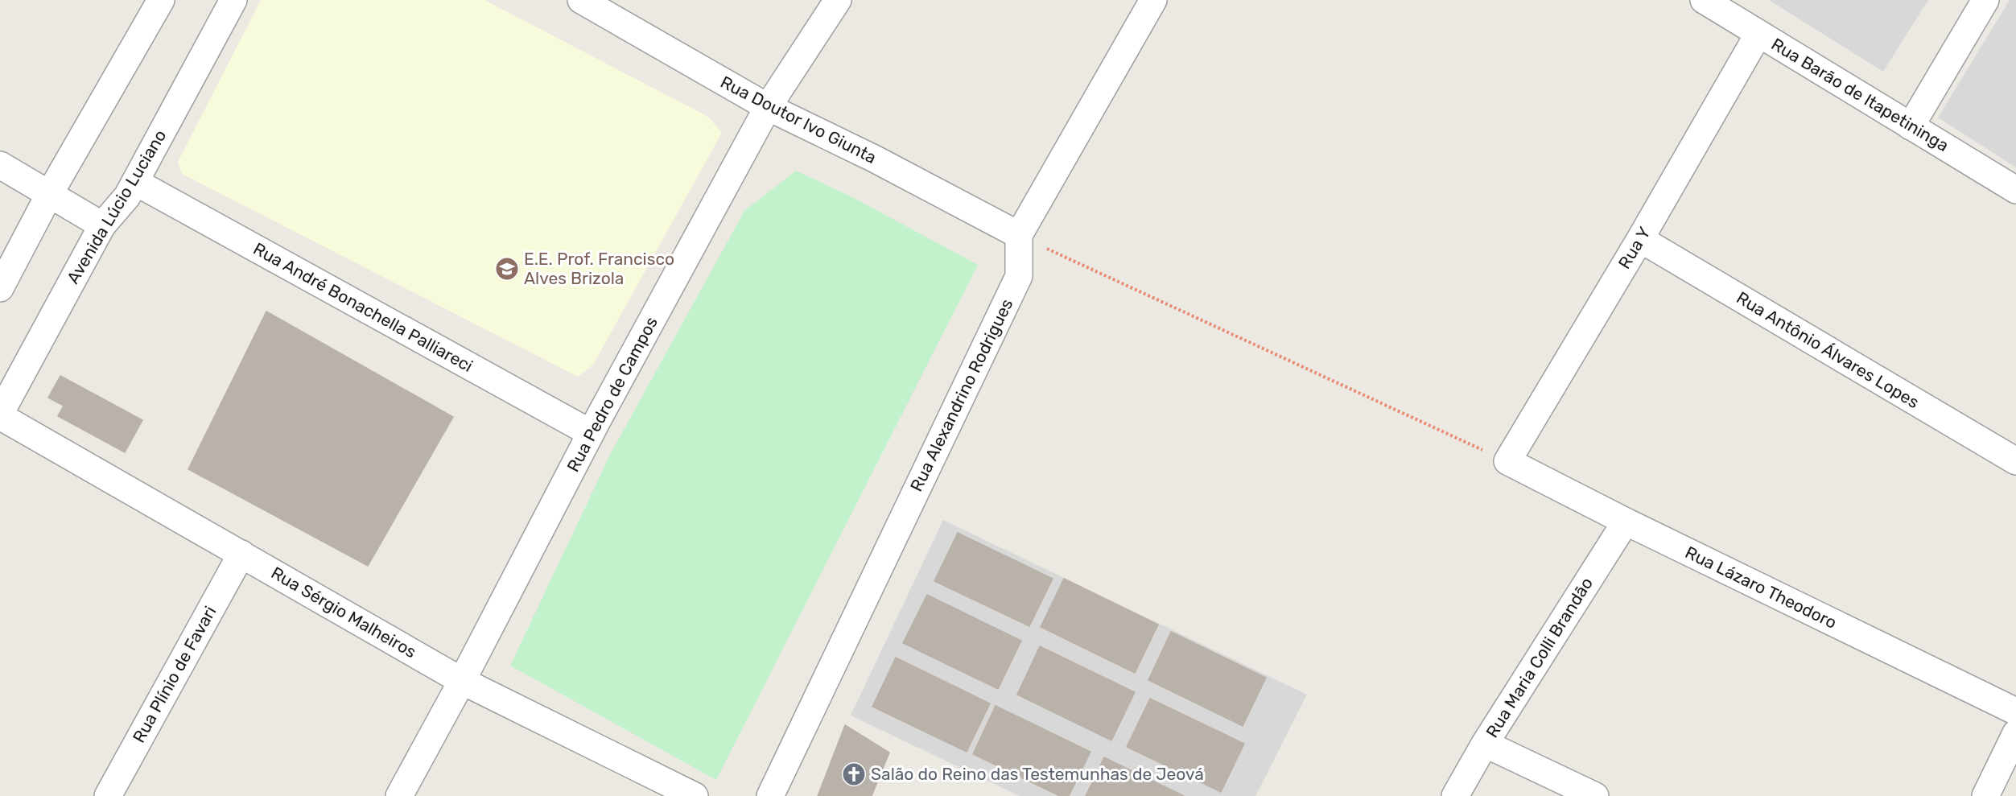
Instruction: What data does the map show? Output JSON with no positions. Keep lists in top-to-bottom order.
{
  "streets": {
    "street": [
      "Rua Barão de Itapetininga",
      "Rua Doutor Ivo Giunta",
      "Avenida Lúcio Luciano",
      "Rua Y",
      "Rua André Bonachella Palliareci",
      "Rua Antônio Álvares Lopes",
      "Rua Pedro de Campos",
      "Rua Alexandrino Rodrigues",
      "Rua Lázaro Theodoro",
      "Rua Sérgio Malheiros",
      "Rua Maria Colli Brandão",
      "Rua Plínio de Favari"
    ]
  },
  "crossings": [
    ["Rua Barão de Itapetininga", "Rua Y"],
    ["Rua Doutor Ivo Giunta", "Rua Pedro de Campos"],
    ["Rua Doutor Ivo Giunta", "Rua Alexandrino Rodrigues"],
    ["Avenida Lúcio Luciano", "Rua André Bonachella Palliareci"],
    ["Avenida Lúcio Luciano", "Rua Sérgio Malheiros"],
    ["Rua Y", "Rua Antônio Álvares Lopes"],
    ["Rua Y", "Rua Lázaro Theodoro"],
    ["Rua André Bonachella Palliareci", "Rua Pedro de Campos"],
    ["Rua Pedro de Campos", "Rua Sérgio Malheiros"],
    ["Rua Lázaro Theodoro", "Rua Maria Colli Brandão"],
    ["Rua Sérgio Malheiros", "Rua Plínio de Favari"]
  ],
  "places": {
    "school or university": ["E.E. Prof. Francisco Alves Brizola"],
    "church": ["Salão do Reino das Testemunhas de Jeová"]
  }
}
